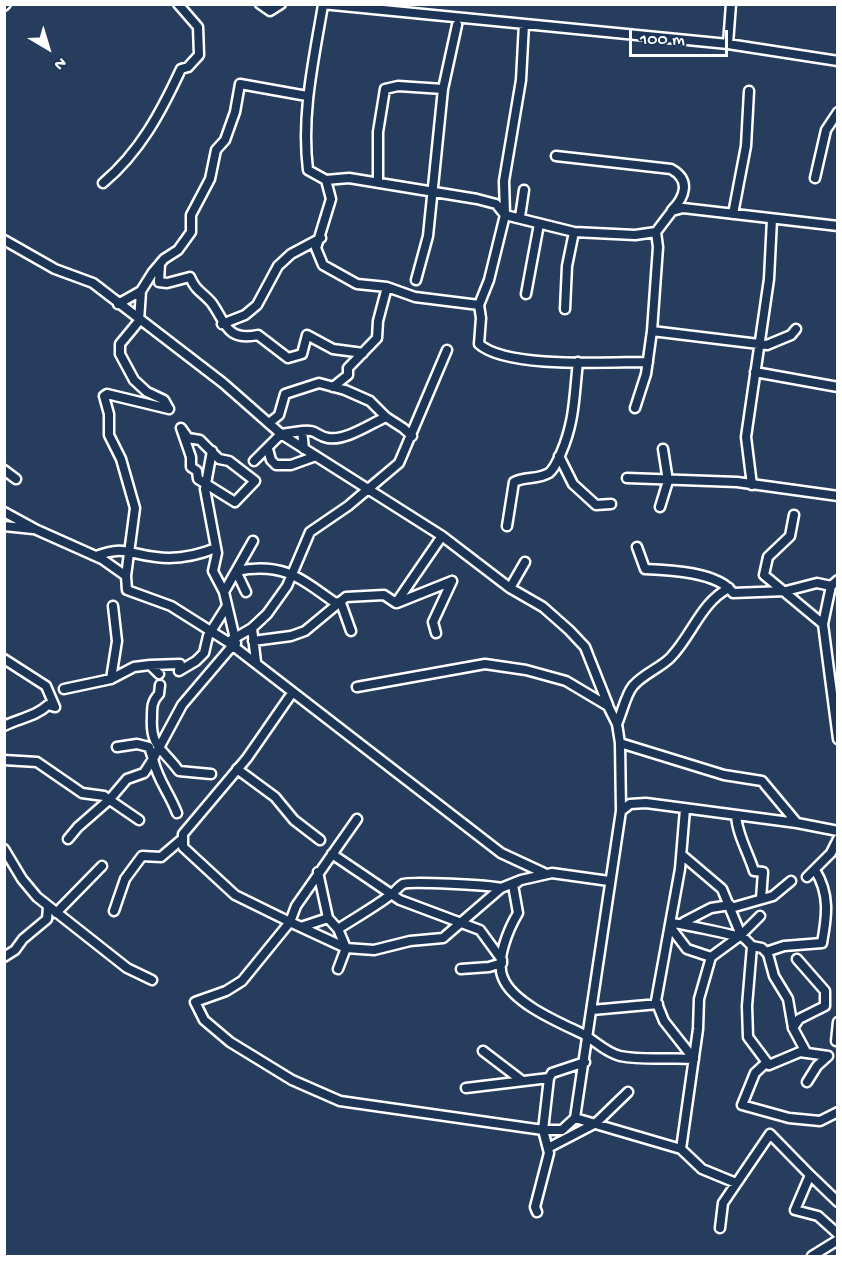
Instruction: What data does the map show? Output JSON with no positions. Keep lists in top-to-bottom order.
{
  "scale_bar": "100 m",
  "north": "bottom right"
}
